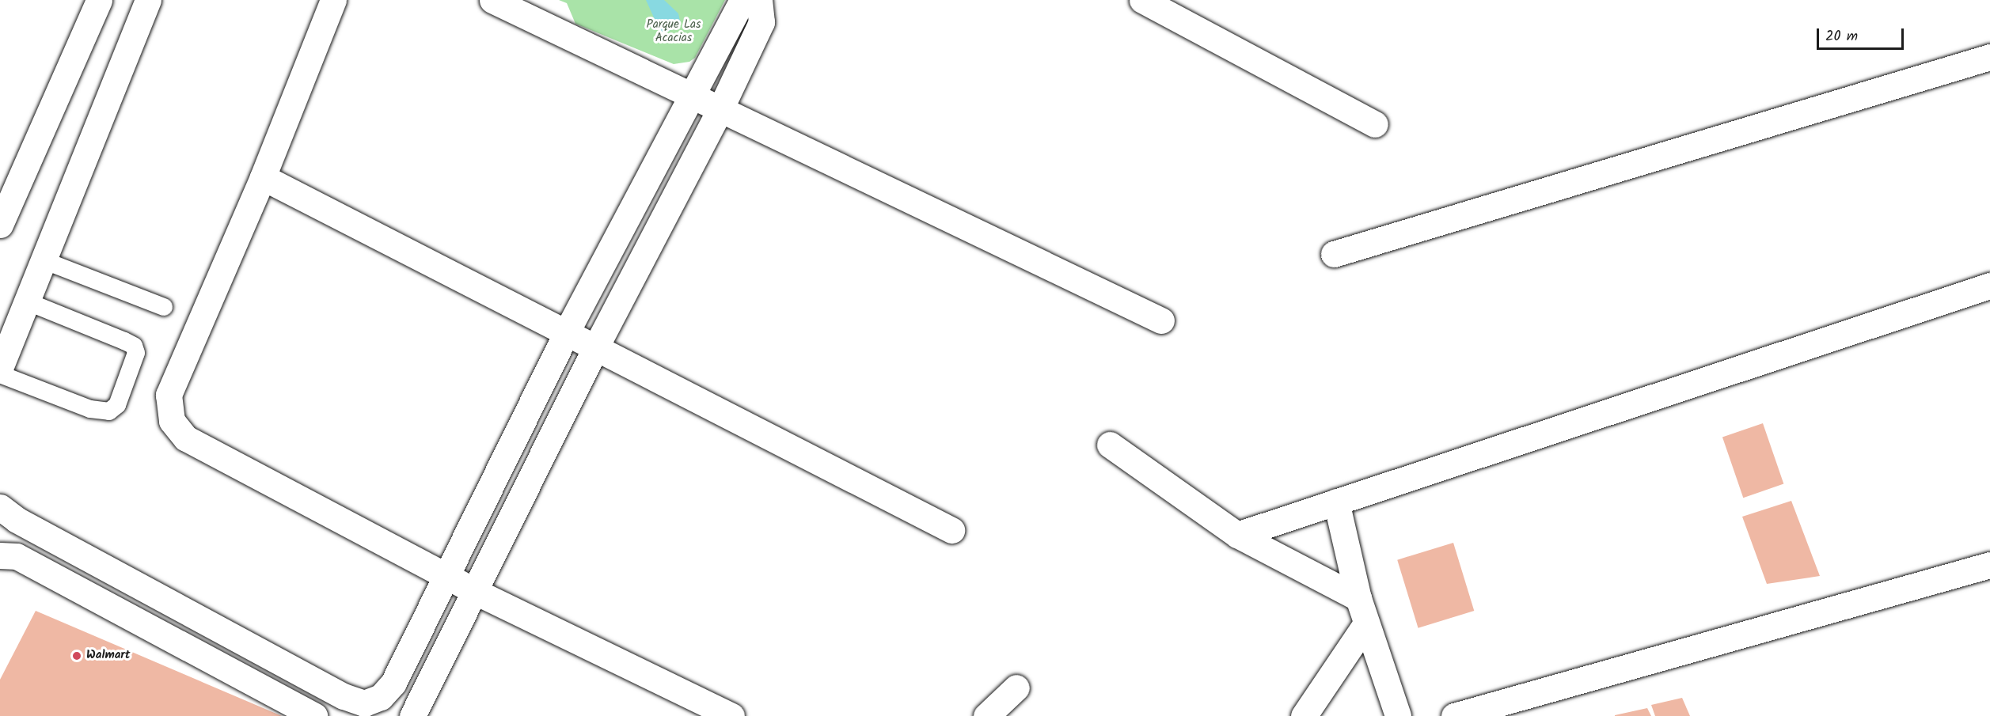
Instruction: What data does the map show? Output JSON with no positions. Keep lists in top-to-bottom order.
{
  "parks": ["Parque Las Acacias"],
  "places": ["Walmart"],
  "scale_bar": "20 m"
}
